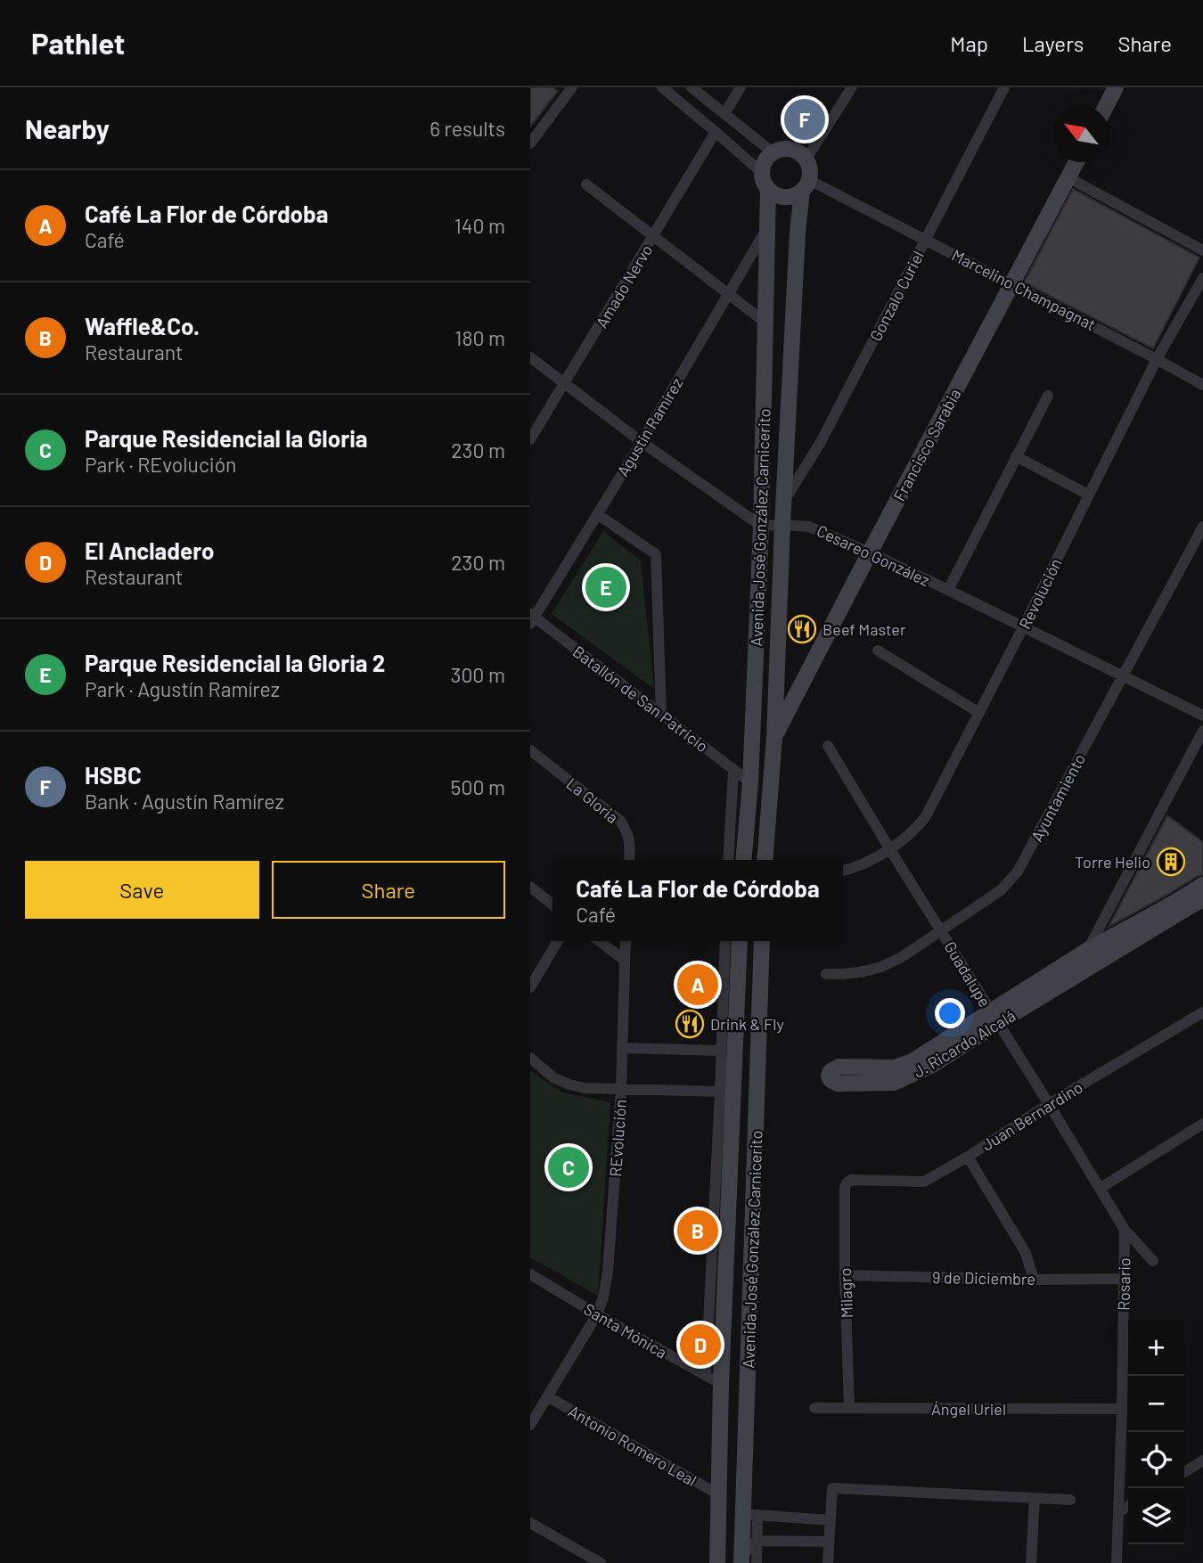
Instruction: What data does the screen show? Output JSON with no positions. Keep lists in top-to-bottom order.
{
  "streets": {
    "street": [
      "Amado Nervo",
      "Marcelino Champagnat",
      "Gonzalo Curiel",
      "Agustín Ramírez",
      "Francisco Sarabia",
      "Avenida José González Carnicerito",
      "Cesareo González",
      "Revolución",
      "Batallón de San Patricio",
      "Ayuntamiento",
      "La Gloria",
      "Guadalupe",
      "J. Ricardo Alcalá",
      "Juan Bernardino",
      "REvolución",
      "9 de Diciembre",
      "Rosario",
      "Milagro",
      "Santa Mónica",
      "Ángel Uriel",
      "Antonio Romero Leal"
    ]
  },
  "crossings": [
    ["Marcelino Champagnat", "Gonzalo Curiel"],
    ["Marcelino Champagnat", "Francisco Sarabia"],
    ["Marcelino Champagnat", "Avenida José González Carnicerito"],
    ["Marcelino Champagnat", "Revolución"],
    ["Gonzalo Curiel", "Avenida José González Carnicerito"],
    ["Agustín Ramírez", "Avenida José González Carnicerito"],
    ["Agustín Ramírez", "Batallón de San Patricio"],
    ["Francisco Sarabia", "Avenida José González Carnicerito"],
    ["Francisco Sarabia", "Cesareo González"],
    ["Avenida José González Carnicerito", "Cesareo González"],
    ["Avenida José González Carnicerito", "Batallón de San Patricio"],
    ["Avenida José González Carnicerito", "Santa Mónica"],
    ["Avenida José González Carnicerito", "Antonio Romero Leal"],
    ["Cesareo González", "Revolución"],
    ["Cesareo González", "Ayuntamiento"],
    ["Revolución", "Guadalupe"],
    ["Ayuntamiento", "Guadalupe"],
    ["Guadalupe", "J. Ricardo Alcalá"],
    ["Guadalupe", "Juan Bernardino"],
    ["Guadalupe", "Rosario"],
    ["Juan Bernardino", "Milagro"],
    ["REvolución", "Santa Mónica"],
    ["REvolución", "Antonio Romero Leal"],
    ["9 de Diciembre", "Rosario"],
    ["9 de Diciembre", "Milagro"],
    ["Rosario", "Ángel Uriel"],
    ["Milagro", "Ángel Uriel"]
  ],
  "places": {
    "restaurant": ["Beef Master", "Drink & Fly"],
    "building": ["Torre Helio"]
  },
  "north": "top left",
  "page": {
    "header": "Pathlet",
    "nav": ["Map", "Layers", "Share"],
    "heading": ["Nearby", "6 results"],
    "pins": [
      "F",
      "E",
      "A",
      "C",
      "B",
      "D"
    ],
    "list": [
      {
        "mark": "A",
        "name": "Café La Flor de Córdoba",
        "note": "Café",
        "value": "140 m"
      },
      {
        "mark": "B",
        "name": "Waffle&Co.",
        "note": "Restaurant",
        "value": "180 m"
      },
      {
        "mark": "C",
        "name": "Parque Residencial la Gloria",
        "note": "Park · REvolución",
        "value": "230 m"
      },
      {
        "mark": "D",
        "name": "El Ancladero",
        "note": "Restaurant",
        "value": "230 m"
      },
      {
        "mark": "E",
        "name": "Parque Residencial la Gloria 2",
        "note": "Park · Agustín Ramírez",
        "value": "300 m"
      },
      {
        "mark": "F",
        "name": "HSBC",
        "note": "Bank · Agustín Ramírez",
        "value": "500 m"
      }
    ],
    "buttons": ["Save", "Share"],
    "popup": ["Café La Flor de Córdoba", "Café"],
    "map_buttons": ["+", "−"]
  }
}
